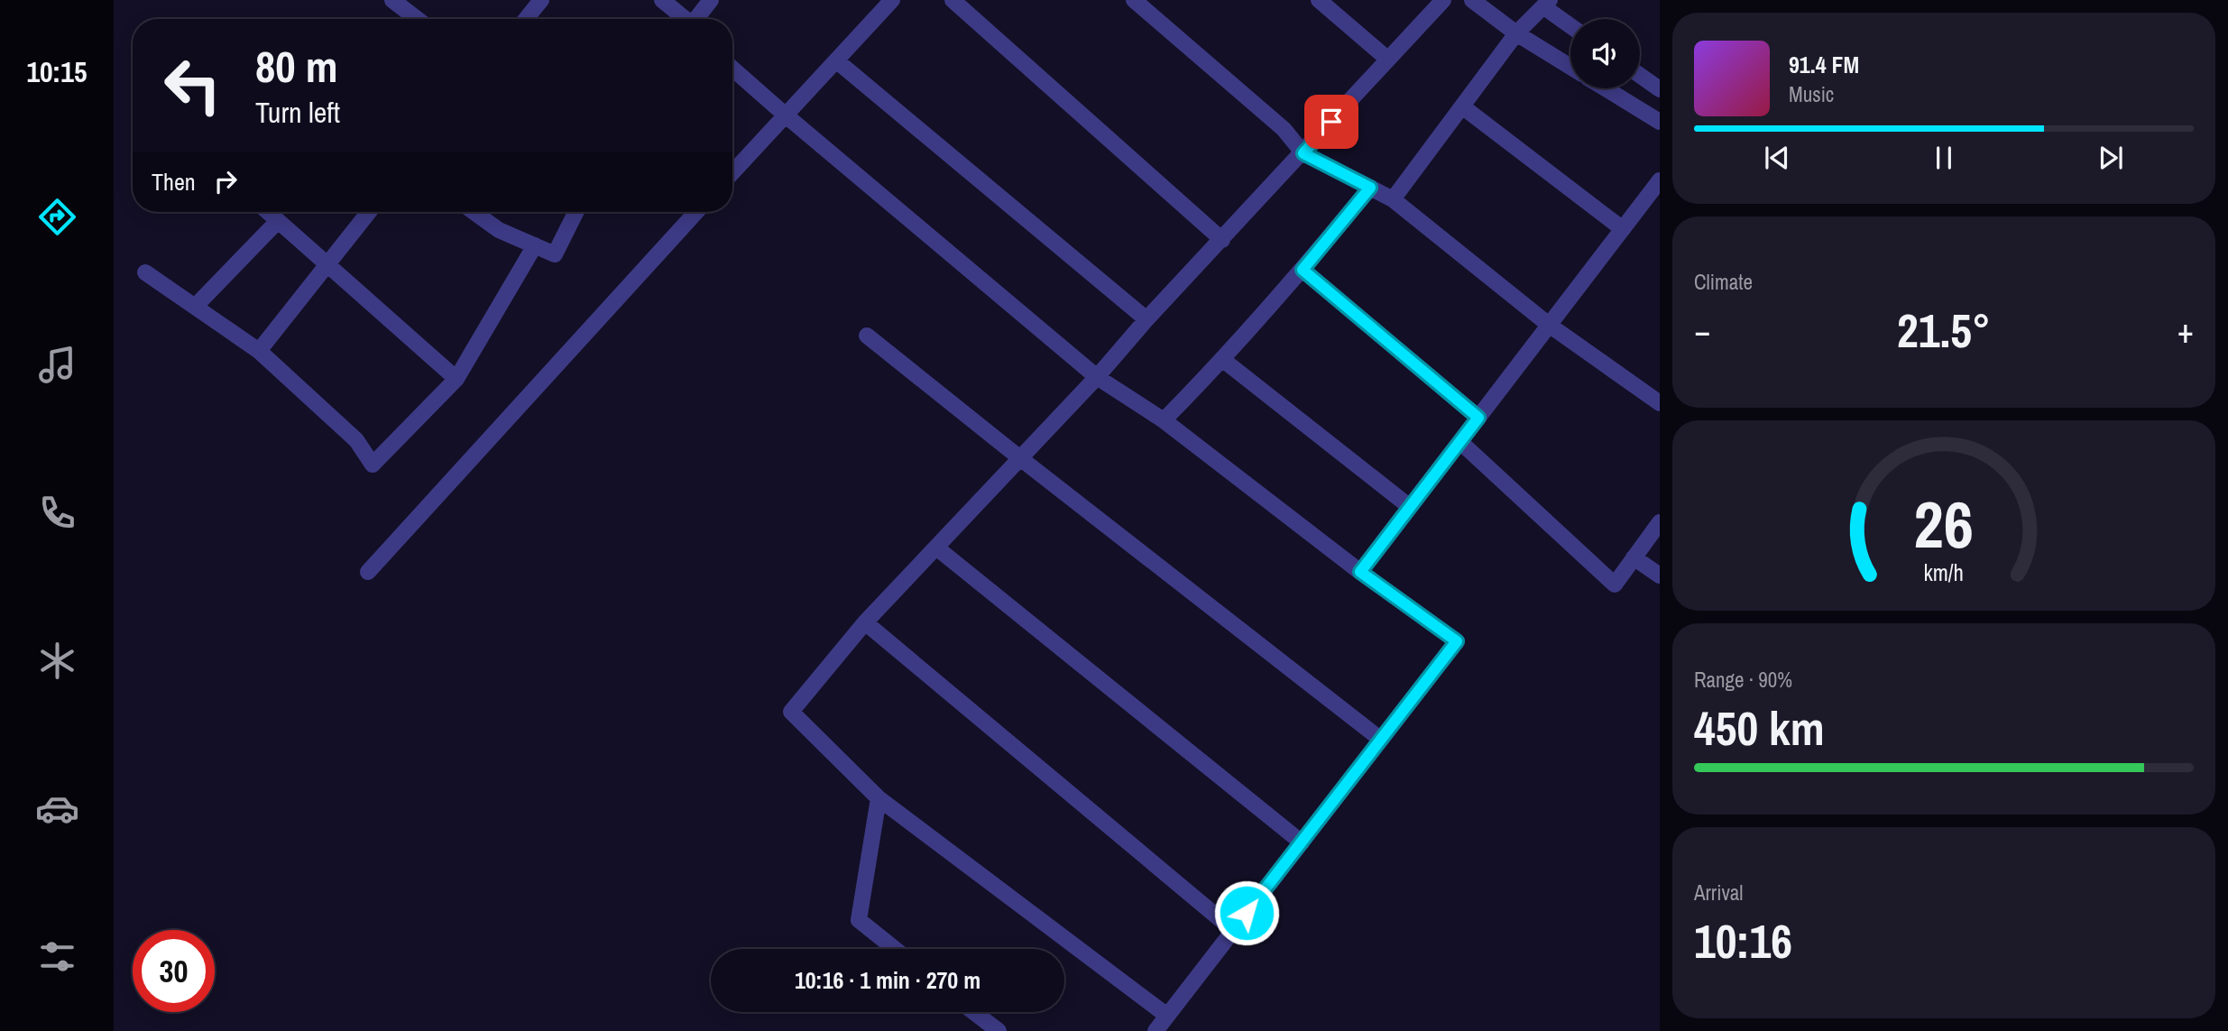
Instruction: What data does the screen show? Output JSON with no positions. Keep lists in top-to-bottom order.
{
  "page": {
    "tabs": "10:15",
    "turn": ["80 m", "Turn left"],
    "song": ["91.4 FM", "Music"],
    "then": "Then",
    "tile": [
      "Climate",
      ["Range · 90%", "450 km"],
      ["Arrival", "10:16"]
    ],
    "heat": ["−", "21.5°", "+"],
    "limit": "30",
    "trip": "10:16 · 1 min · 270 m",
    "gauge": ["26", "km/h"]
  }
}
